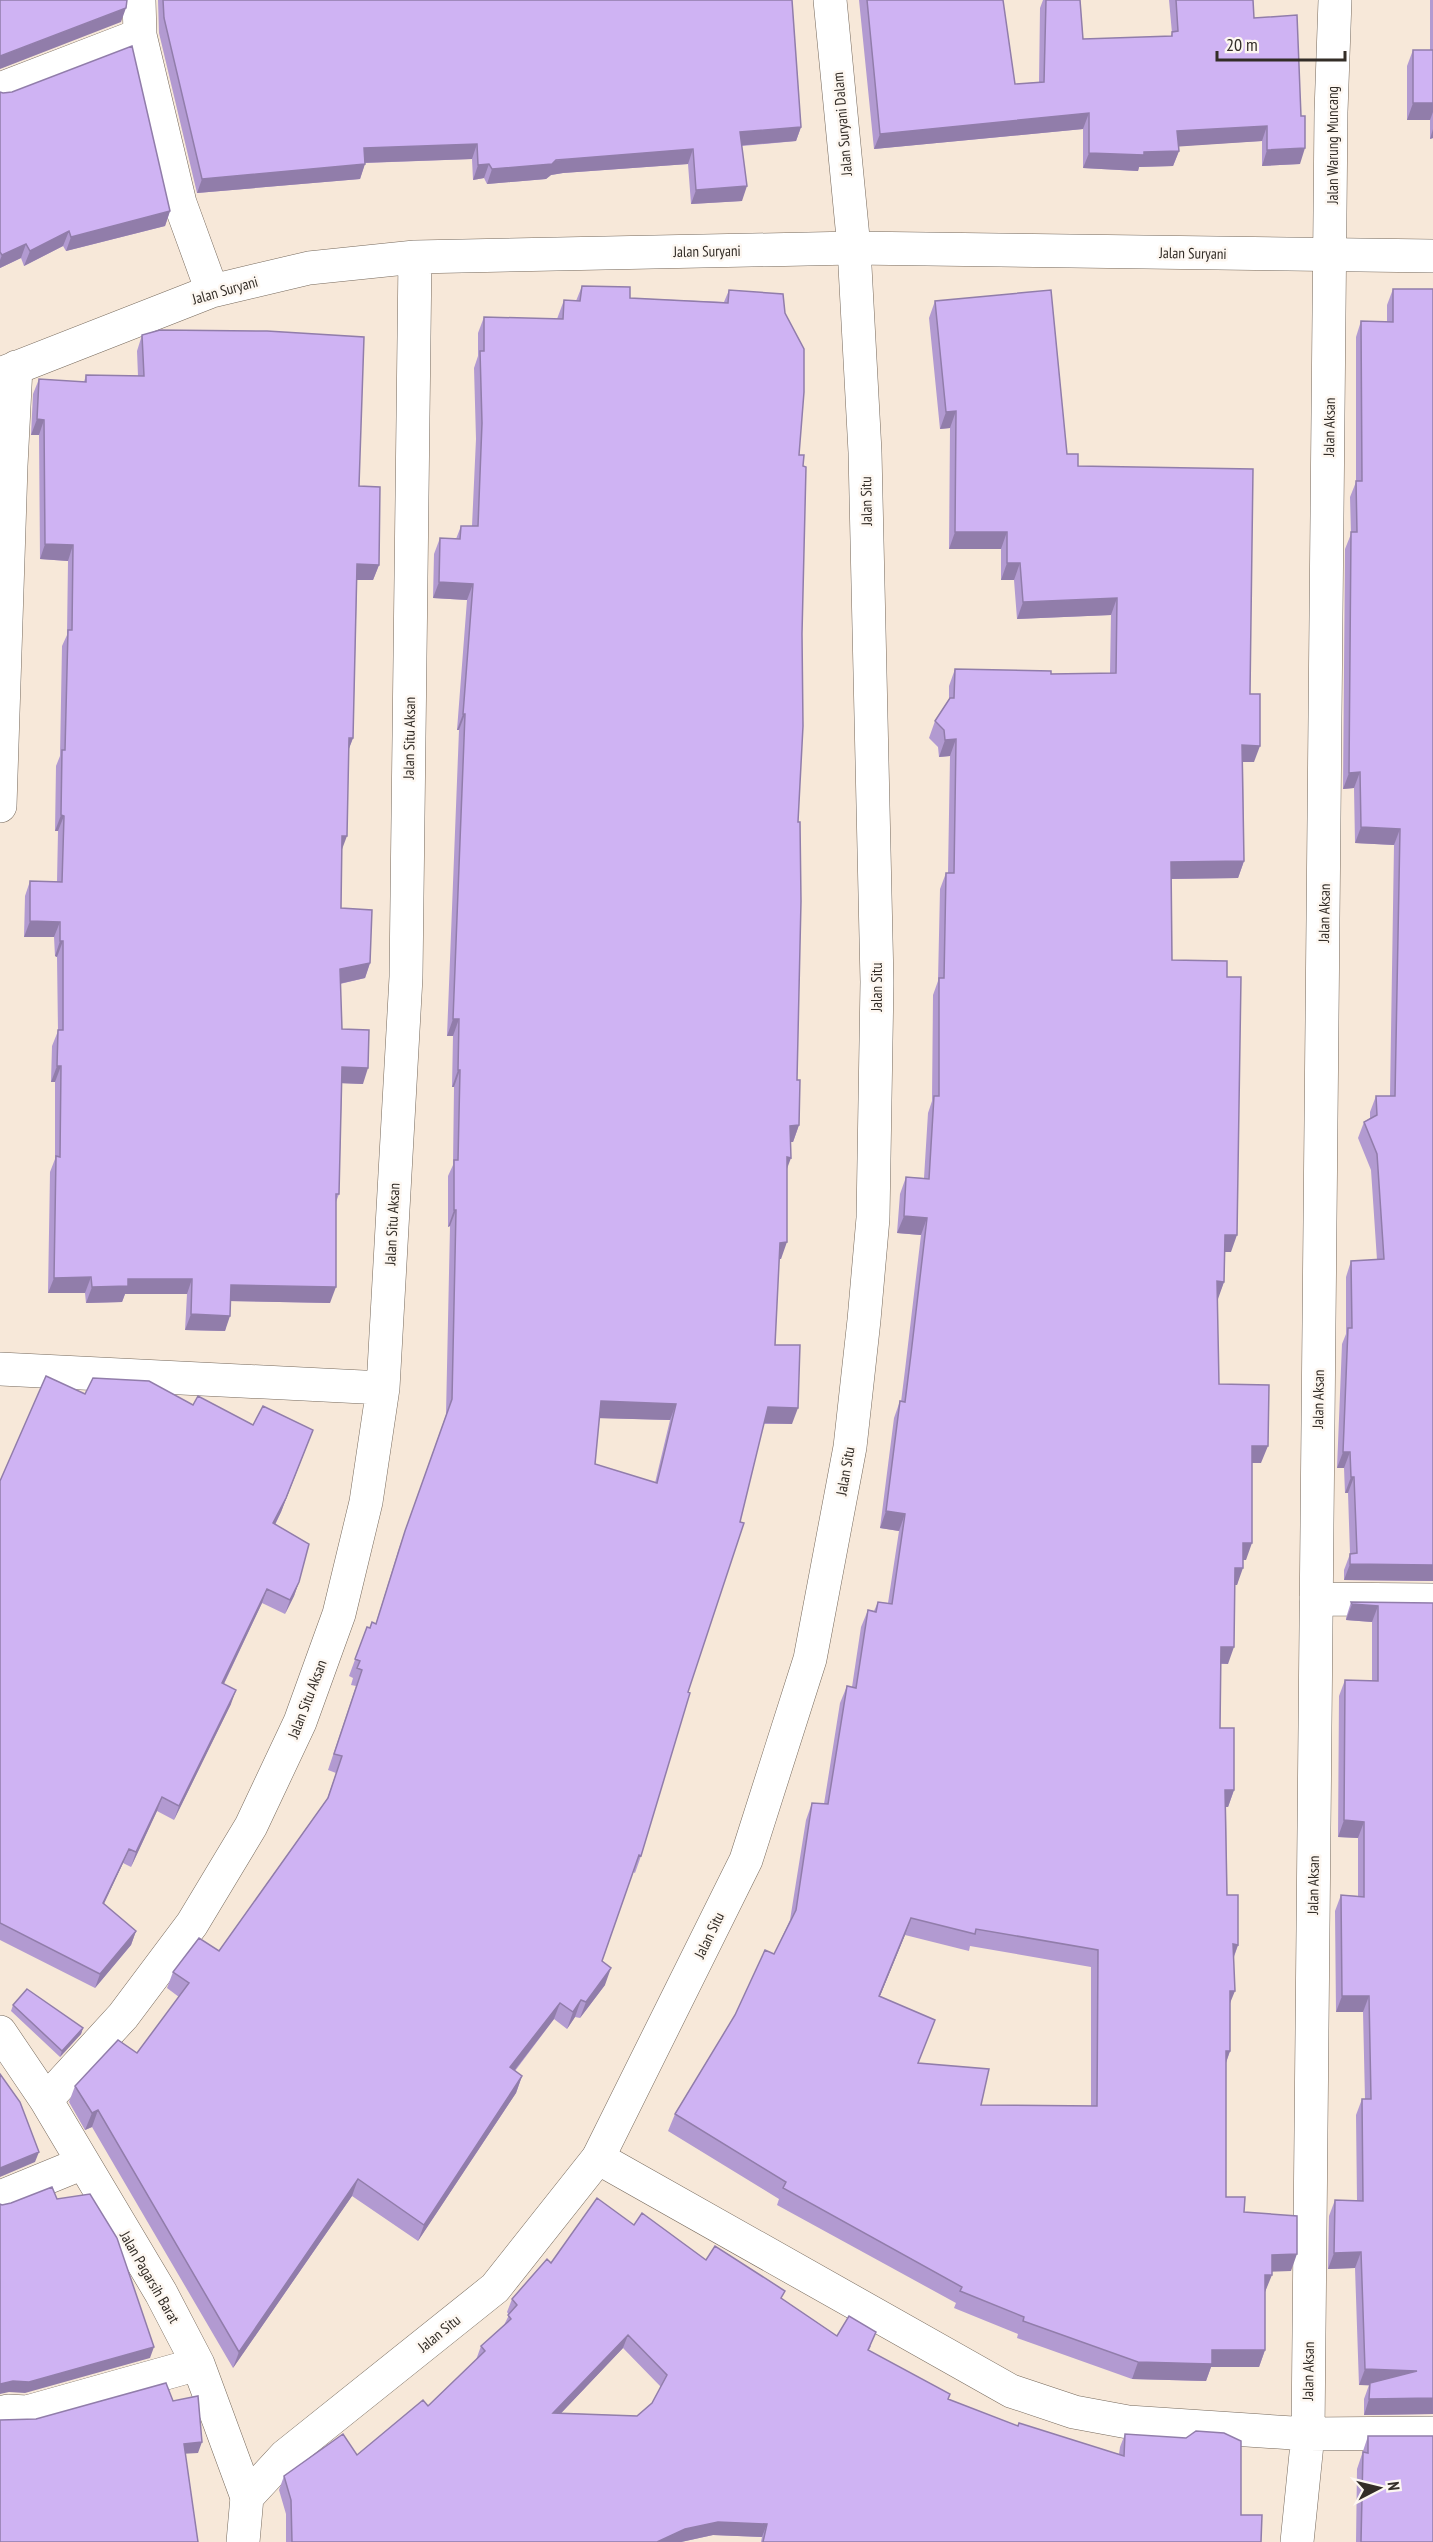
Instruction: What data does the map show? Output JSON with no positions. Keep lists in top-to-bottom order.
{
  "streets": {
    "street": [
      "Jalan Suryani Dalam",
      "Jalan Warung Muncang",
      "Jalan Suryani",
      "Jalan Aksan",
      "Jalan Situ",
      "Jalan Situ Aksan",
      "Jalan Pagarsih Barat"
    ]
  },
  "crossings": [
    ["Jalan Suryani Dalam", "Jalan Suryani"],
    ["Jalan Suryani Dalam", "Jalan Situ"],
    ["Jalan Warung Muncang", "Jalan Suryani"],
    ["Jalan Warung Muncang", "Jalan Aksan"],
    ["Jalan Suryani", "Jalan Aksan"],
    ["Jalan Suryani", "Jalan Situ"],
    ["Jalan Suryani", "Jalan Situ Aksan"],
    ["Jalan Situ", "Jalan Pagarsih Barat"],
    ["Jalan Situ Aksan", "Jalan Pagarsih Barat"]
  ],
  "scale_bar": "20 m",
  "north": "right"
}
